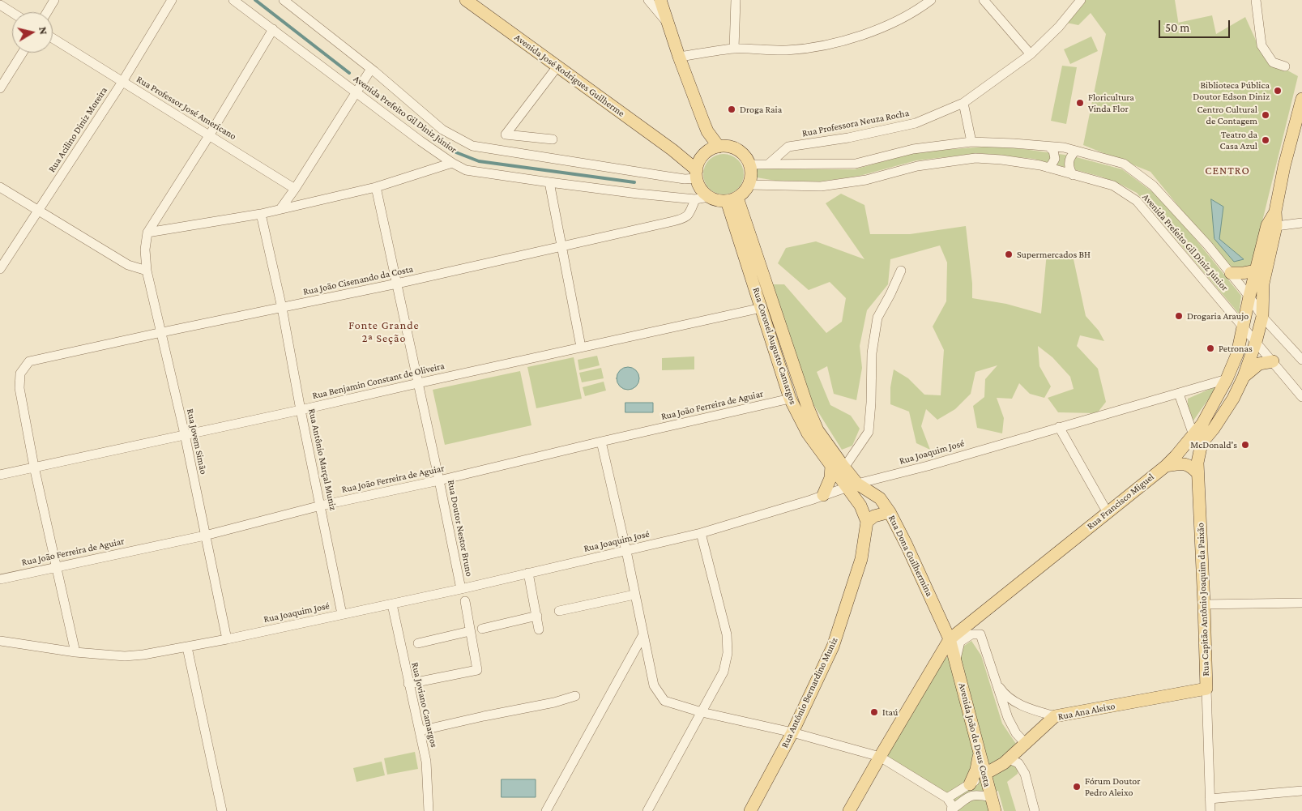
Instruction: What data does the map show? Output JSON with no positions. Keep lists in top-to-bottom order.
{
  "streets": {
    "main road": [
      "Avenida José Rodrigues Guilherme",
      "Rua Coronel Augusto Camargos",
      "Rua Francisco Miguel",
      "Rua Dona Guilhermina",
      "Rua Capitão Antônio Joaquim da Paixão",
      "Rua Antônio Bernardino Muniz",
      "Rua Ana Aleixo",
      "Avenida João de Deus Costa"
    ],
    "street": [
      "Rua Professor José Americano",
      "Avenida Prefeito Gil Diniz Júnior",
      "Rua Professora Neuza Rocha",
      "Rua Acilino Diniz Moreira",
      "Rua João Cisenando da Costa",
      "Rua Benjamin Constant de Oliveira",
      "Rua João Ferreira de Aguiar",
      "Rua Jovem Simão",
      "Rua Joaquim José",
      "Rua Antônio Marçal Muniz",
      "Rua Doutor Nestor Bruno",
      "Rua Joviano Camargos"
    ]
  },
  "crossings": [
    ["Avenida José Rodrigues Guilherme", "Avenida Prefeito Gil Diniz Júnior"],
    ["Avenida José Rodrigues Guilherme", "Rua Coronel Augusto Camargos"],
    ["Rua Professor José Americano", "Rua Acilino Diniz Moreira"],
    ["Avenida Prefeito Gil Diniz Júnior", "Rua Professora Neuza Rocha"],
    ["Avenida Prefeito Gil Diniz Júnior", "Rua João Cisenando da Costa"],
    ["Avenida Prefeito Gil Diniz Júnior", "Rua Coronel Augusto Camargos"],
    ["Avenida Prefeito Gil Diniz Júnior", "Rua Francisco Miguel"],
    ["Rua João Cisenando da Costa", "Rua Benjamin Constant de Oliveira"],
    ["Rua João Cisenando da Costa", "Rua Jovem Simão"],
    ["Rua João Cisenando da Costa", "Rua Antônio Marçal Muniz"],
    ["Rua João Cisenando da Costa", "Rua Doutor Nestor Bruno"],
    ["Rua Coronel Augusto Camargos", "Rua Benjamin Constant de Oliveira"],
    ["Rua Coronel Augusto Camargos", "Rua João Ferreira de Aguiar"],
    ["Rua Coronel Augusto Camargos", "Rua Joaquim José"],
    ["Rua Coronel Augusto Camargos", "Rua Dona Guilhermina"],
    ["Rua Coronel Augusto Camargos", "Rua Antônio Bernardino Muniz"],
    ["Rua Benjamin Constant de Oliveira", "Rua Jovem Simão"],
    ["Rua Benjamin Constant de Oliveira", "Rua Antônio Marçal Muniz"],
    ["Rua Benjamin Constant de Oliveira", "Rua Doutor Nestor Bruno"],
    ["Rua João Ferreira de Aguiar", "Rua Jovem Simão"],
    ["Rua João Ferreira de Aguiar", "Rua Antônio Marçal Muniz"],
    ["Rua João Ferreira de Aguiar", "Rua Doutor Nestor Bruno"],
    ["Rua Jovem Simão", "Rua Joaquim José"],
    ["Rua Joaquim José", "Rua Antônio Marçal Muniz"],
    ["Rua Joaquim José", "Rua Francisco Miguel"],
    ["Rua Joaquim José", "Rua Doutor Nestor Bruno"],
    ["Rua Joaquim José", "Rua Dona Guilhermina"],
    ["Rua Joaquim José", "Rua Joviano Camargos"],
    ["Rua Francisco Miguel", "Rua Dona Guilhermina"],
    ["Rua Francisco Miguel", "Rua Capitão Antônio Joaquim da Paixão"],
    ["Rua Francisco Miguel", "Avenida João de Deus Costa"],
    ["Rua Dona Guilhermina", "Avenida João de Deus Costa"],
    ["Rua Capitão Antônio Joaquim da Paixão", "Rua Ana Aleixo"],
    ["Rua Ana Aleixo", "Avenida João de Deus Costa"]
  ],
  "districts": ["CENTRO", "Fonte Grande 2ª Seção"],
  "places": [
    "Biblioteca Pública Doutor Edson Diniz",
    "Floricultura Vinda Flor",
    "Droga Raia",
    "Centro Cultural de Contagem",
    "Teatro da Casa Azul",
    "Supermercados BH",
    "Drogaria Araujo",
    "Petronas",
    "McDonald's",
    "Itaú",
    "Fórum Doutor Pedro Aleixo"
  ],
  "scale_bar": "50 m",
  "north": "right"
}
